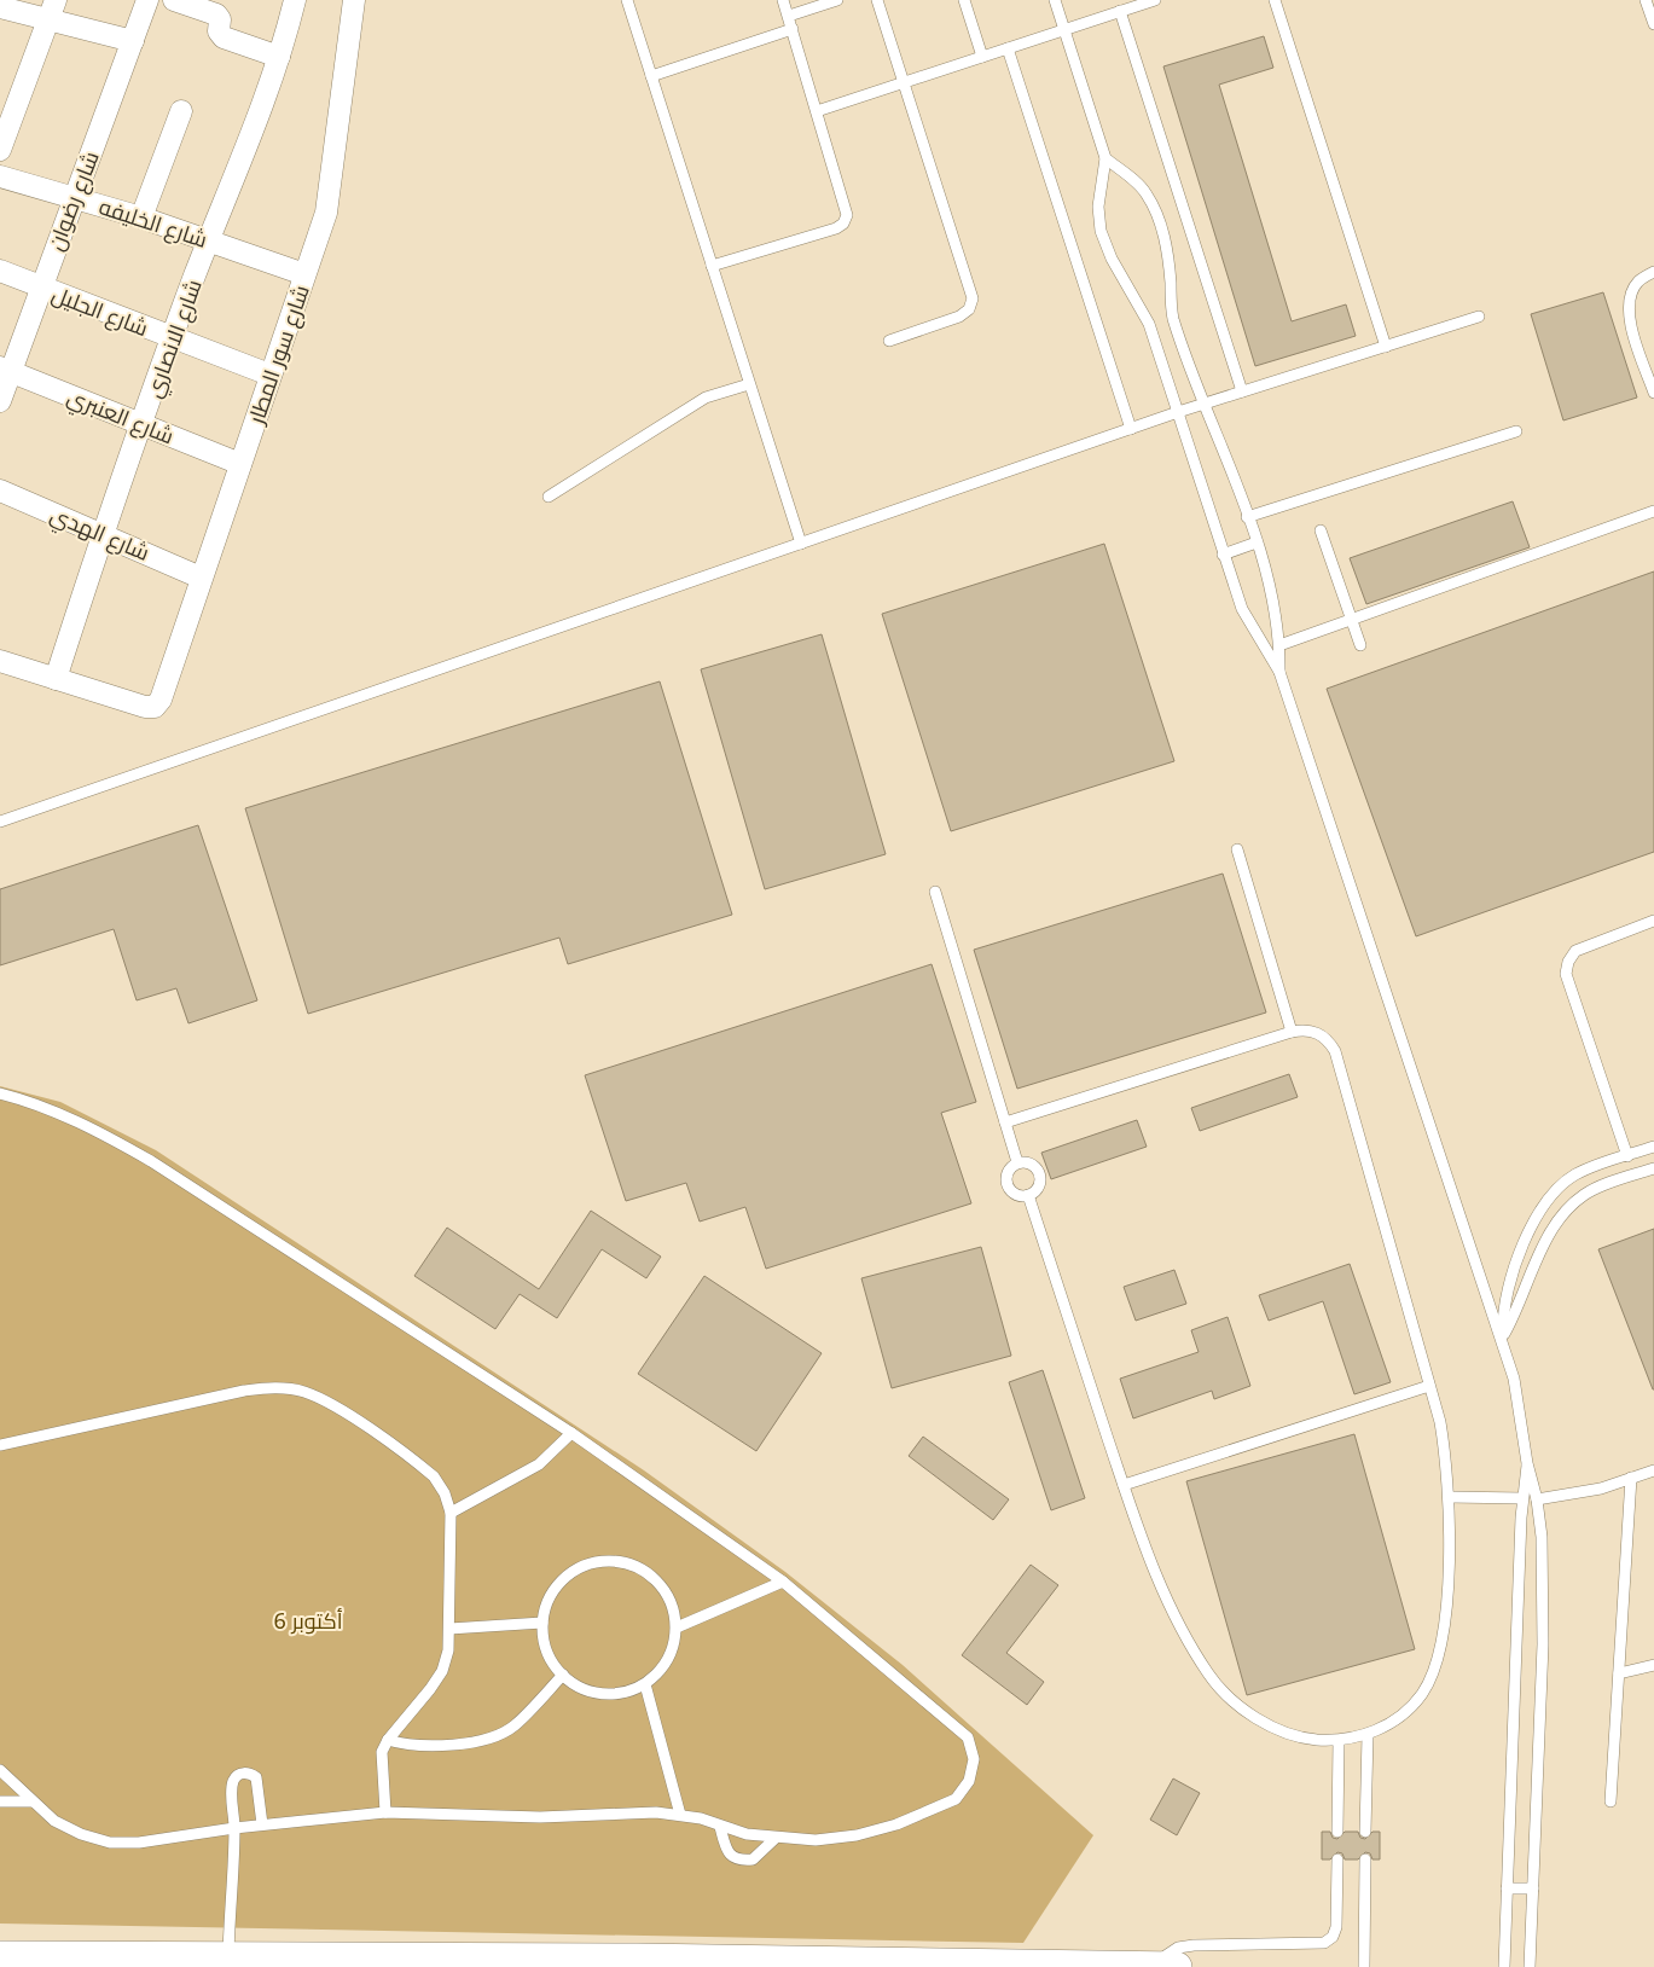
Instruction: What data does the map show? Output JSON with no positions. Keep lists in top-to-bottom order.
{
  "streets": {
    "street": [
      "شارع رضوان",
      "شارع الخليفه",
      "شارع الجليل",
      "شارع الانصاري",
      "شارع سور المطار",
      "شارع العنبري",
      "شارع الهدي"
    ]
  },
  "crossings": [
    ["شارع رضوان", "شارع الخليفه"],
    ["شارع رضوان", "شارع الجليل"],
    ["شارع رضوان", "شارع العنبري"],
    ["شارع الخليفه", "شارع الانصاري"],
    ["شارع الخليفه", "شارع سور المطار"],
    ["شارع الجليل", "شارع الانصاري"],
    ["شارع الجليل", "شارع سور المطار"],
    ["شارع الانصاري", "شارع سور المطار"],
    ["شارع الانصاري", "شارع العنبري"],
    ["شارع الانصاري", "شارع الهدي"],
    ["شارع سور المطار", "شارع العنبري"],
    ["شارع سور المطار", "شارع الهدي"]
  ],
  "parks": ["6 أكتوبر"]
}
